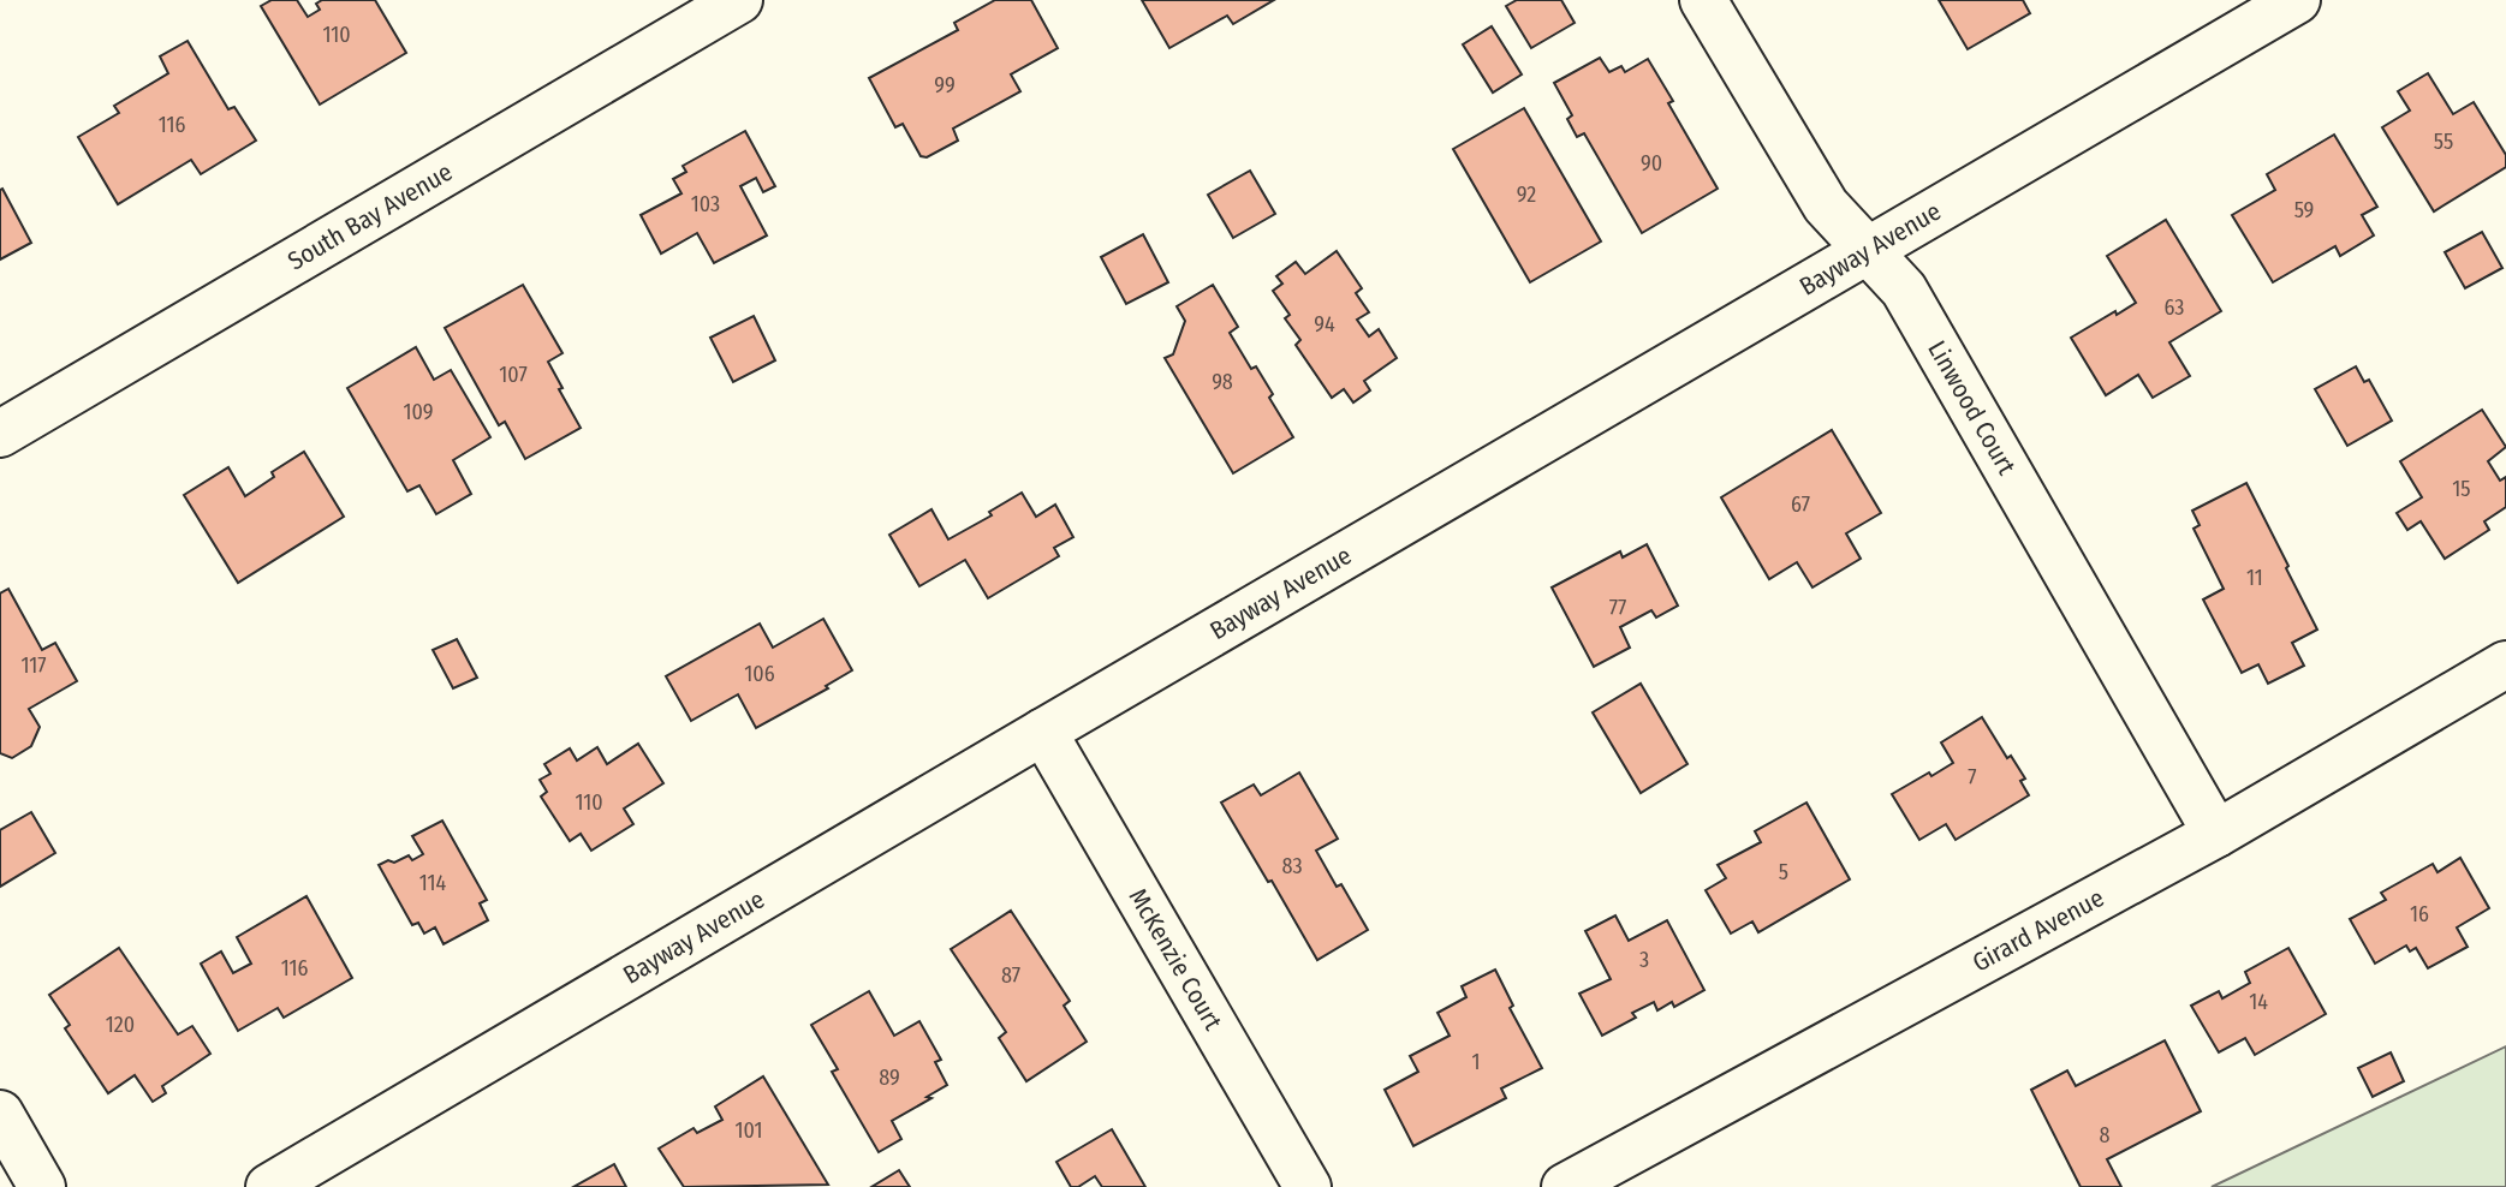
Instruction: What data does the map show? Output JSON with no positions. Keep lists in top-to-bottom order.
{
  "streets": {
    "street": [
      "South Bay Avenue",
      "Bayway Avenue",
      "Linwood Court",
      "Girard Avenue",
      "McKenzie Court"
    ]
  },
  "crossings": [
    ["Bayway Avenue", "Linwood Court"],
    ["Bayway Avenue", "McKenzie Court"],
    ["Linwood Court", "Girard Avenue"]
  ],
  "house_numbers": [
    "110",
    "99",
    "116",
    "55",
    "90",
    "92",
    "103",
    "59",
    "63",
    "94",
    "107",
    "98",
    "109",
    "15",
    "67",
    "11",
    "77",
    "117",
    "106",
    "7",
    "110",
    "83",
    "5",
    "114",
    "16",
    "3",
    "116",
    "87",
    "14",
    "120",
    "1",
    "89",
    "101",
    "8"
  ]
}
